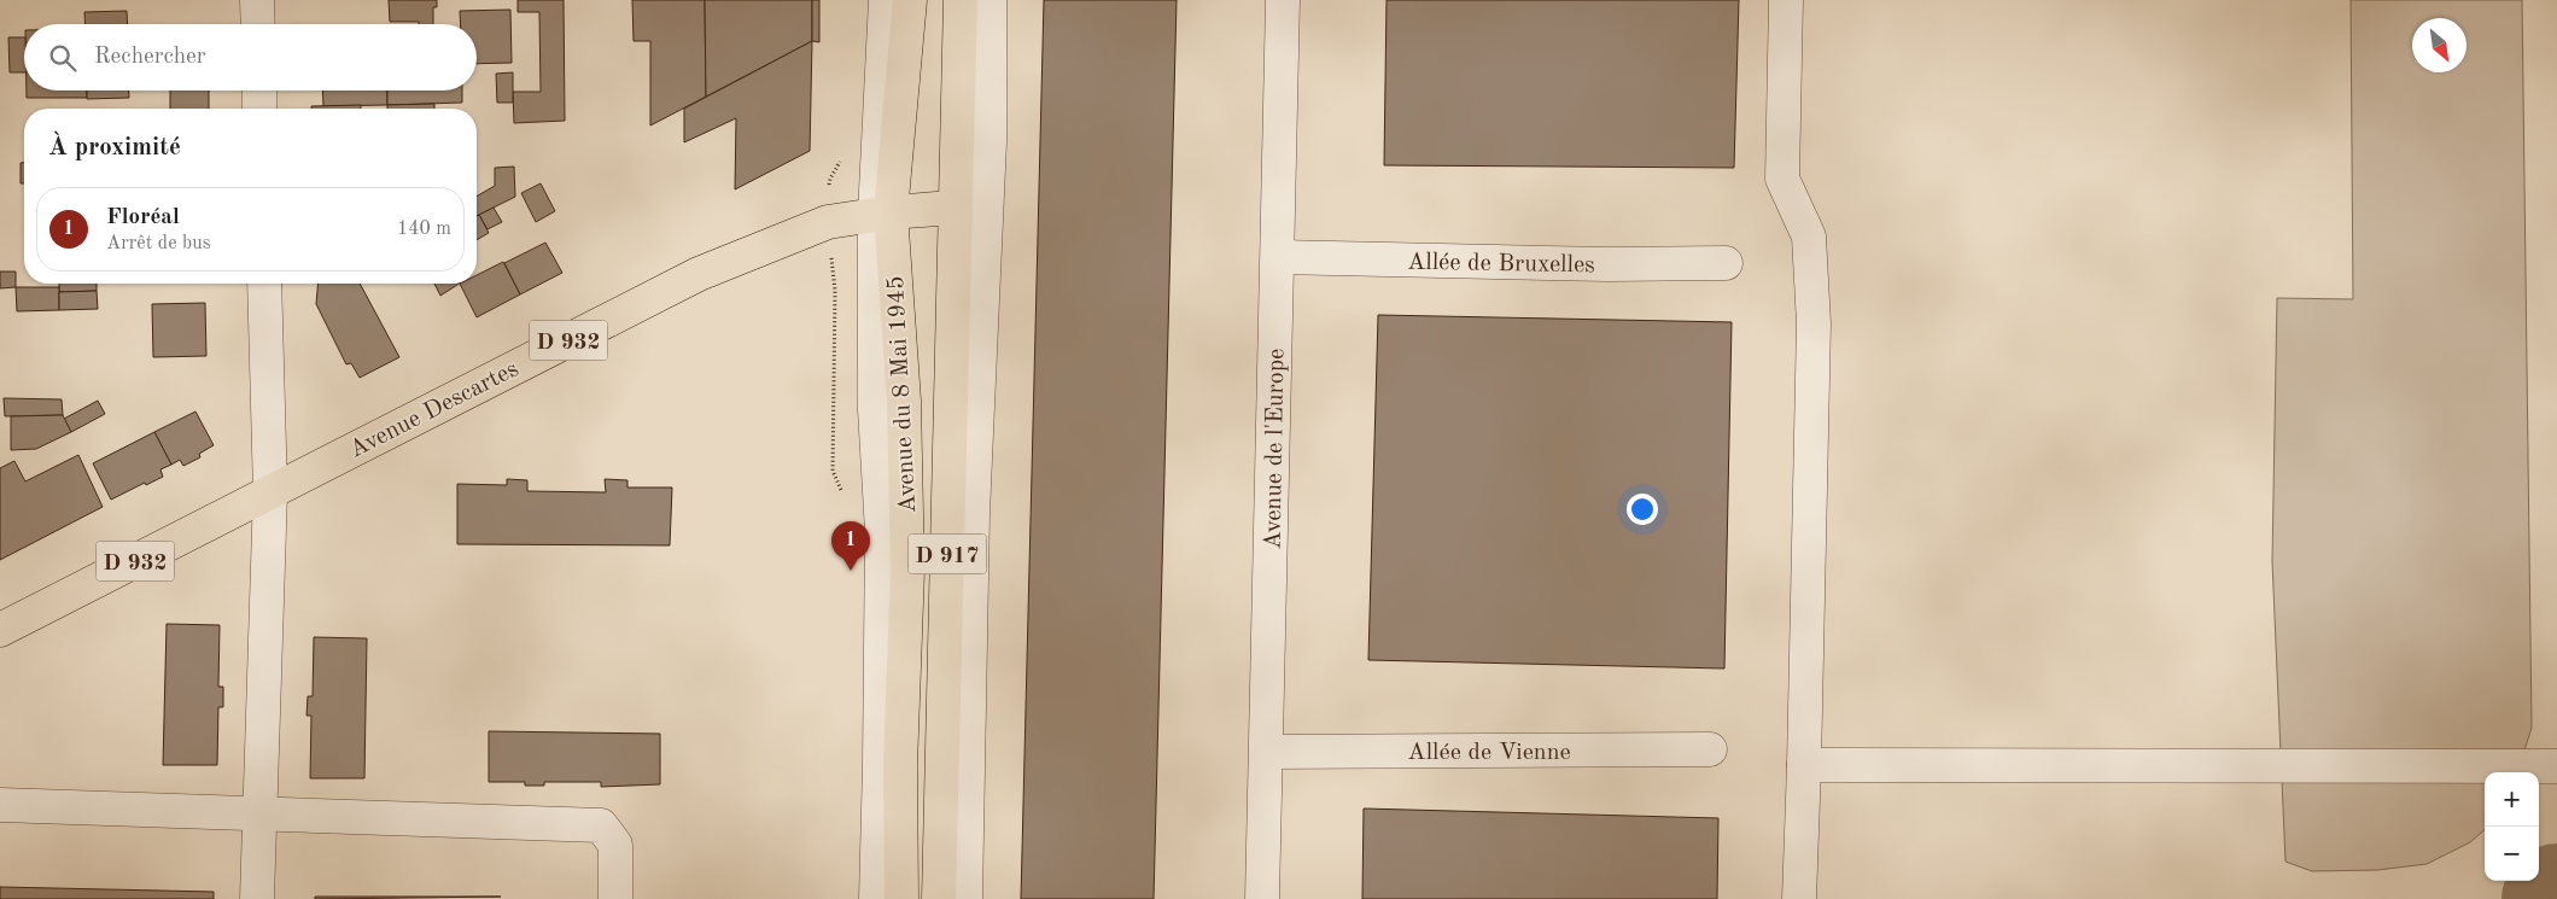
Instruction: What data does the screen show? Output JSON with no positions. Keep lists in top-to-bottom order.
{
  "streets": {
    "main road": [
      "D 932",
      "Avenue du 8 Mai 1945",
      "Avenue Descartes",
      "D 917"
    ],
    "street": ["Allée de Bruxelles", "Avenue de l'Europe", "Allée de Vienne"]
  },
  "crossings": [
    ["Allée de Bruxelles", "Avenue de l'Europe"],
    ["Avenue du 8 Mai 1945", "Avenue Descartes"],
    ["Avenue de l'Europe", "Allée de Vienne"]
  ],
  "north": "bottom right",
  "page": {
    "search": "Rechercher",
    "heading": "À proximité",
    "list": [
      {
        "mark": "1",
        "name": "Floréal",
        "note": "Arrêt de bus",
        "value": "140 m"
      }
    ],
    "pins": "1",
    "map_buttons": ["+", "−"]
  }
}
